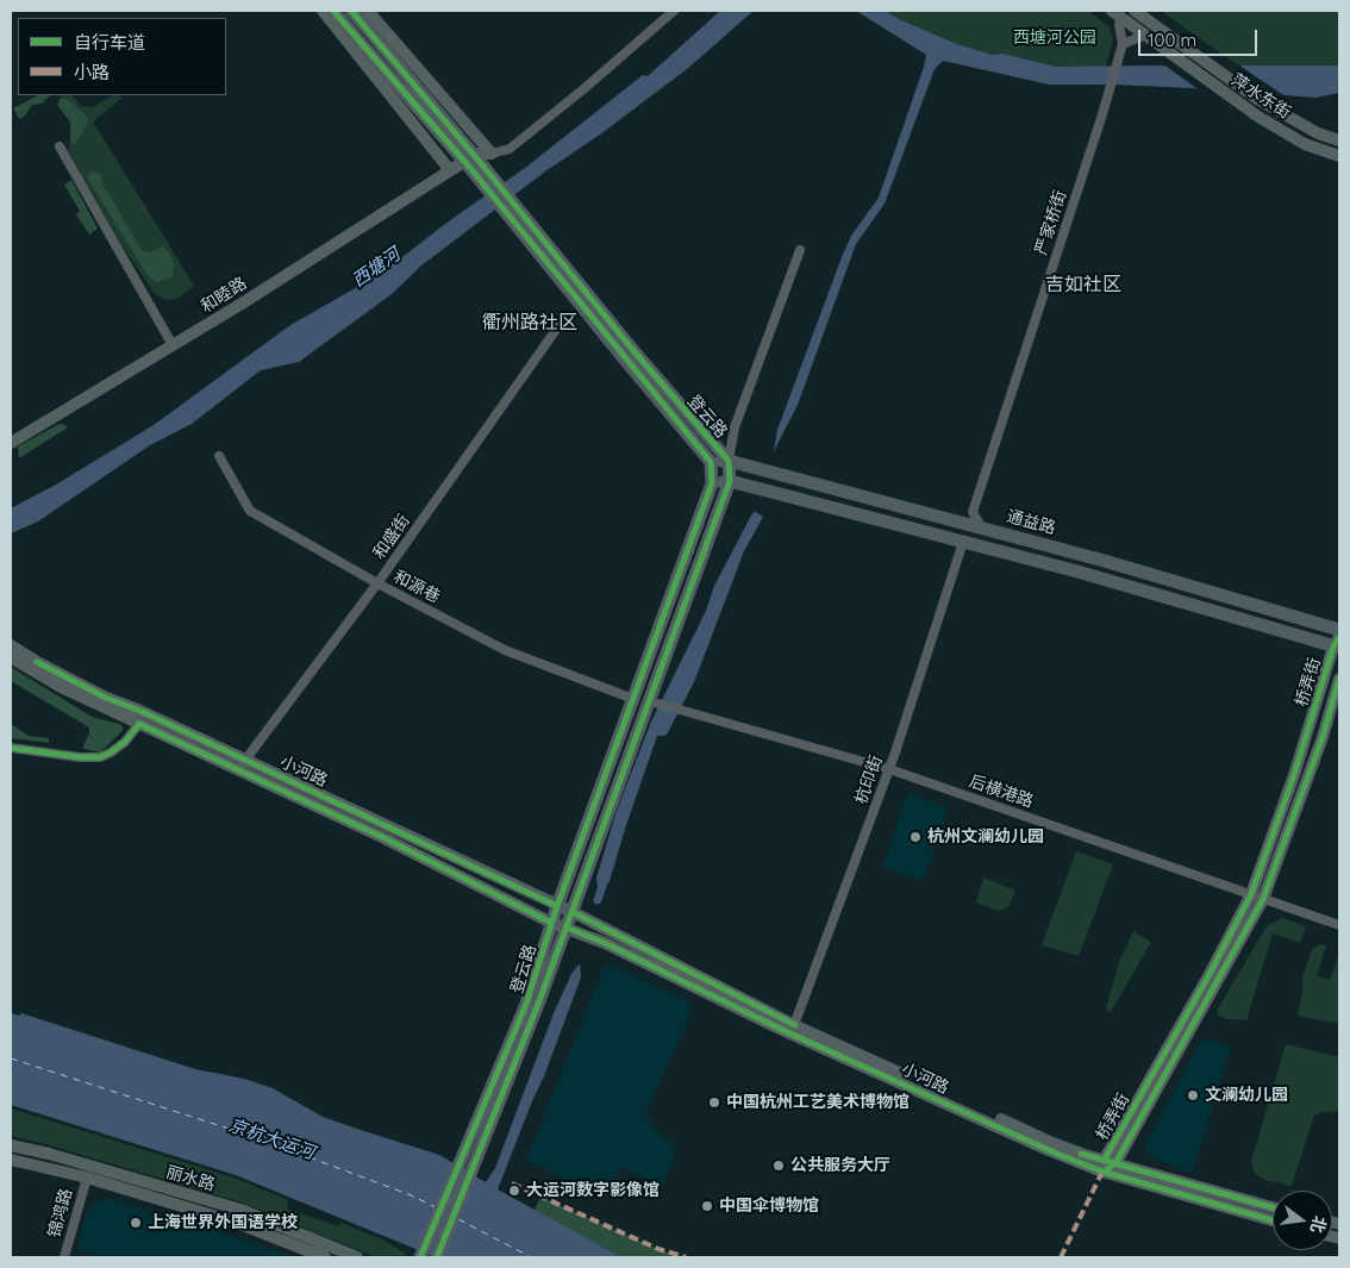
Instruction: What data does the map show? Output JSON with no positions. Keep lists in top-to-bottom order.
{
  "streets": {
    "main road": [
      "萍水东街",
      "和睦路",
      "登云路",
      "通益路",
      "桥弄街",
      "小河路",
      "丽水路"
    ],
    "street": [
      "严家桥街",
      "和盛街",
      "和源巷",
      "杭印街",
      "后横港路",
      "锦鸿路"
    ]
  },
  "crossings": [
    ["萍水东街", "严家桥街"],
    ["登云路", "通益路"],
    ["登云路", "和源巷"],
    ["登云路", "小河路"],
    ["登云路", "后横港路"],
    ["和盛街", "和源巷"],
    ["和盛街", "小河路"],
    ["桥弄街", "小河路"],
    ["桥弄街", "后横港路"],
    ["小河路", "杭印街"],
    ["杭印街", "后横港路"],
    ["丽水路", "锦鸿路"]
  ],
  "districts": ["吉如社区", "衢州路社区"],
  "water": ["西塘河", "京杭大运河"],
  "parks": ["西塘河公园"],
  "places": [
    "杭州文澜幼儿园",
    "文澜幼儿园",
    "中国杭州工艺美术博物馆",
    "公共服务大厅",
    "大运河数字影像馆",
    "中国伞博物馆",
    "上海世界外国语学校"
  ],
  "legend": ["自行车道", "小路"],
  "scale_bar": "100 m",
  "north": "right"
}
